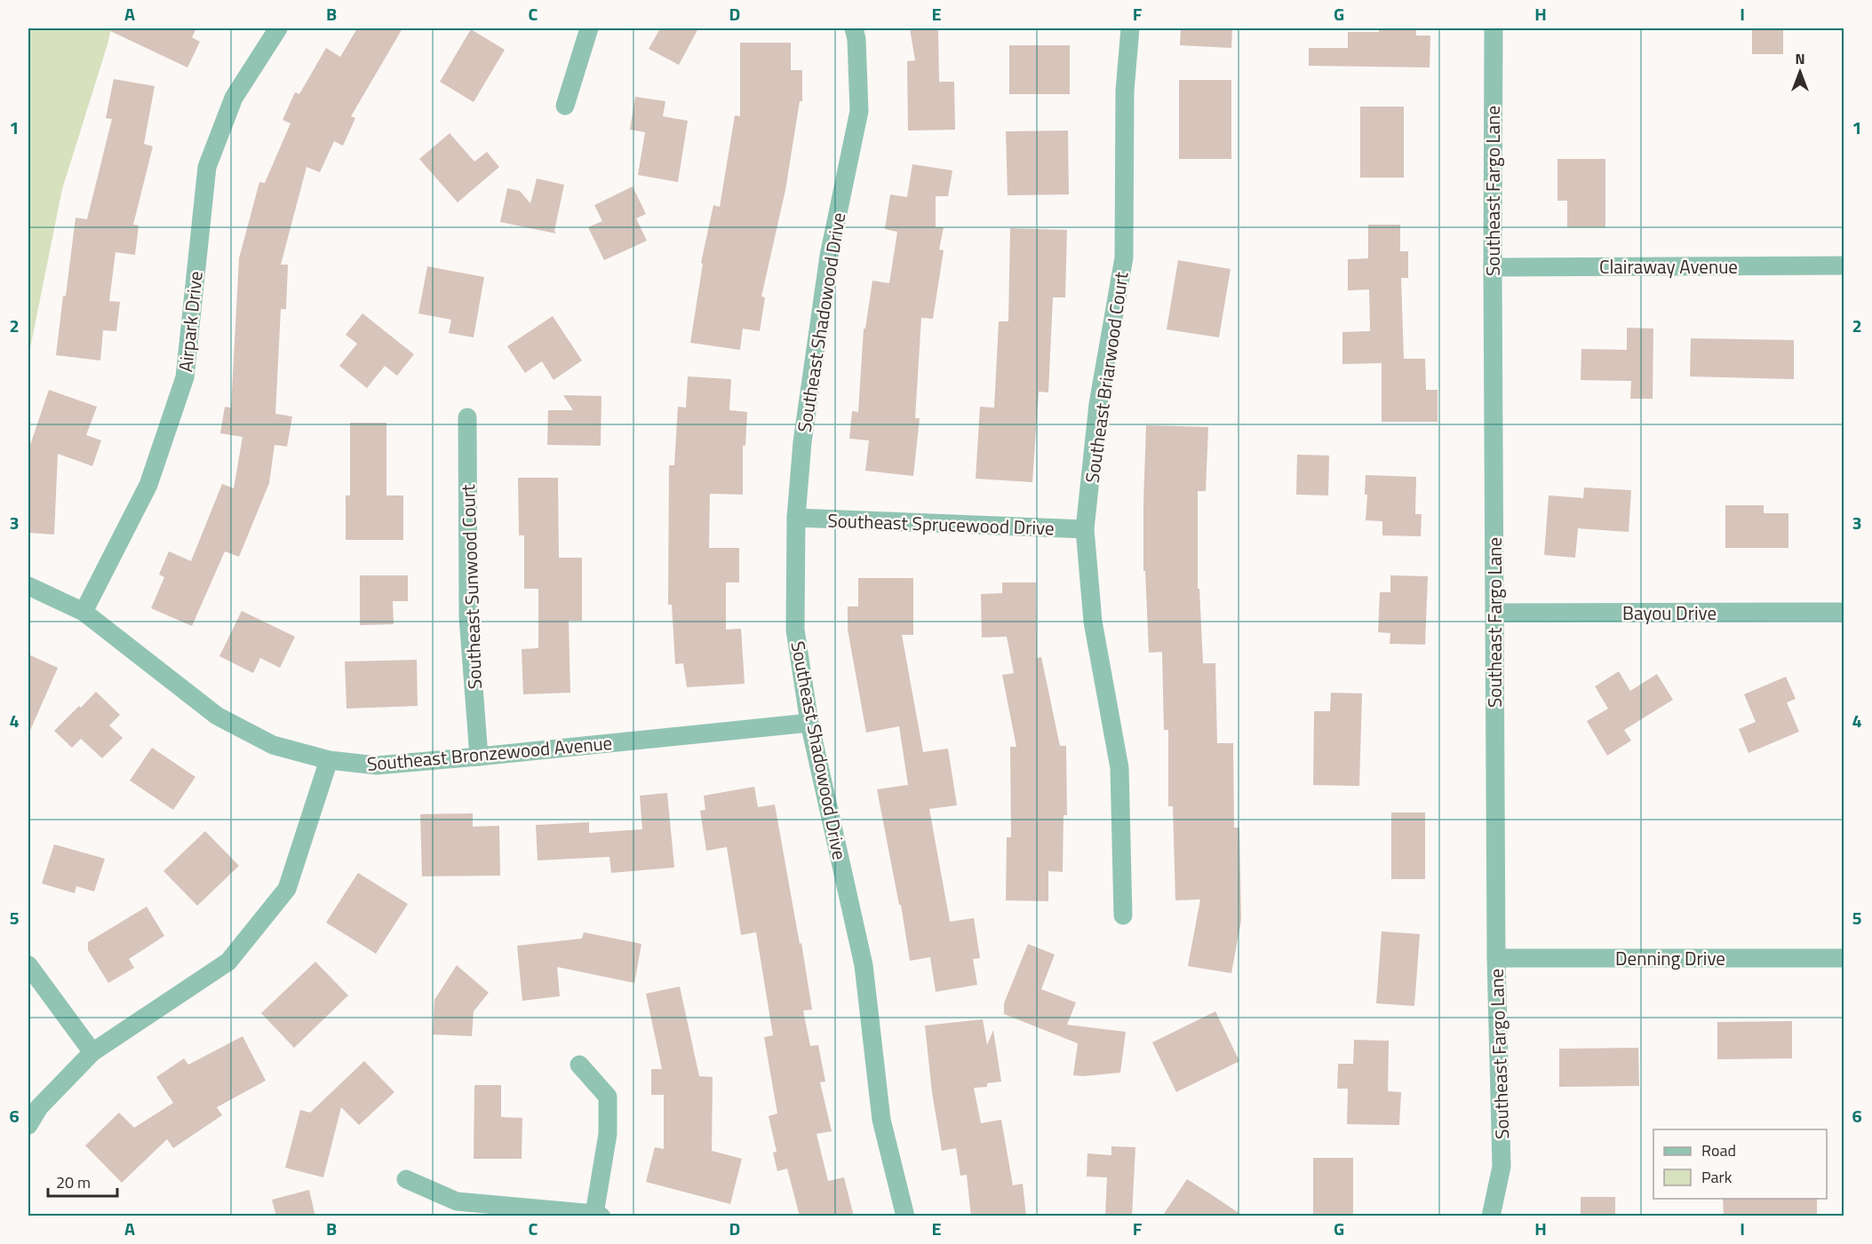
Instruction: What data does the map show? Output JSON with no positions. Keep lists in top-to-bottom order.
{
  "streets": {
    "street": [
      "Southeast Fargo Lane",
      "Clairaway Avenue",
      "Airpark Drive",
      "Southeast Shadowood Drive",
      "Southeast Briarwood Court",
      "Southeast Sprucewood Drive",
      "Southeast Sunwood Court",
      "Bayou Drive",
      "Southeast Bronzewood Avenue",
      "Denning Drive"
    ]
  },
  "crossings": [
    ["Southeast Fargo Lane", "Clairaway Avenue"],
    ["Southeast Fargo Lane", "Bayou Drive"],
    ["Southeast Fargo Lane", "Denning Drive"],
    ["Airpark Drive", "Southeast Bronzewood Avenue"],
    ["Southeast Shadowood Drive", "Southeast Sprucewood Drive"],
    ["Southeast Shadowood Drive", "Southeast Bronzewood Avenue"],
    ["Southeast Briarwood Court", "Southeast Sprucewood Drive"],
    ["Southeast Sunwood Court", "Southeast Bronzewood Avenue"]
  ],
  "legend": ["Road", "Park"],
  "scale_bar": "20 m",
  "north": "top",
  "grid": {
    "columns": [
      "A",
      "B",
      "C",
      "D",
      "E",
      "F",
      "G",
      "H",
      "I"
    ],
    "rows": [
      "1",
      "2",
      "3",
      "4",
      "5",
      "6"
    ]
  }
}
